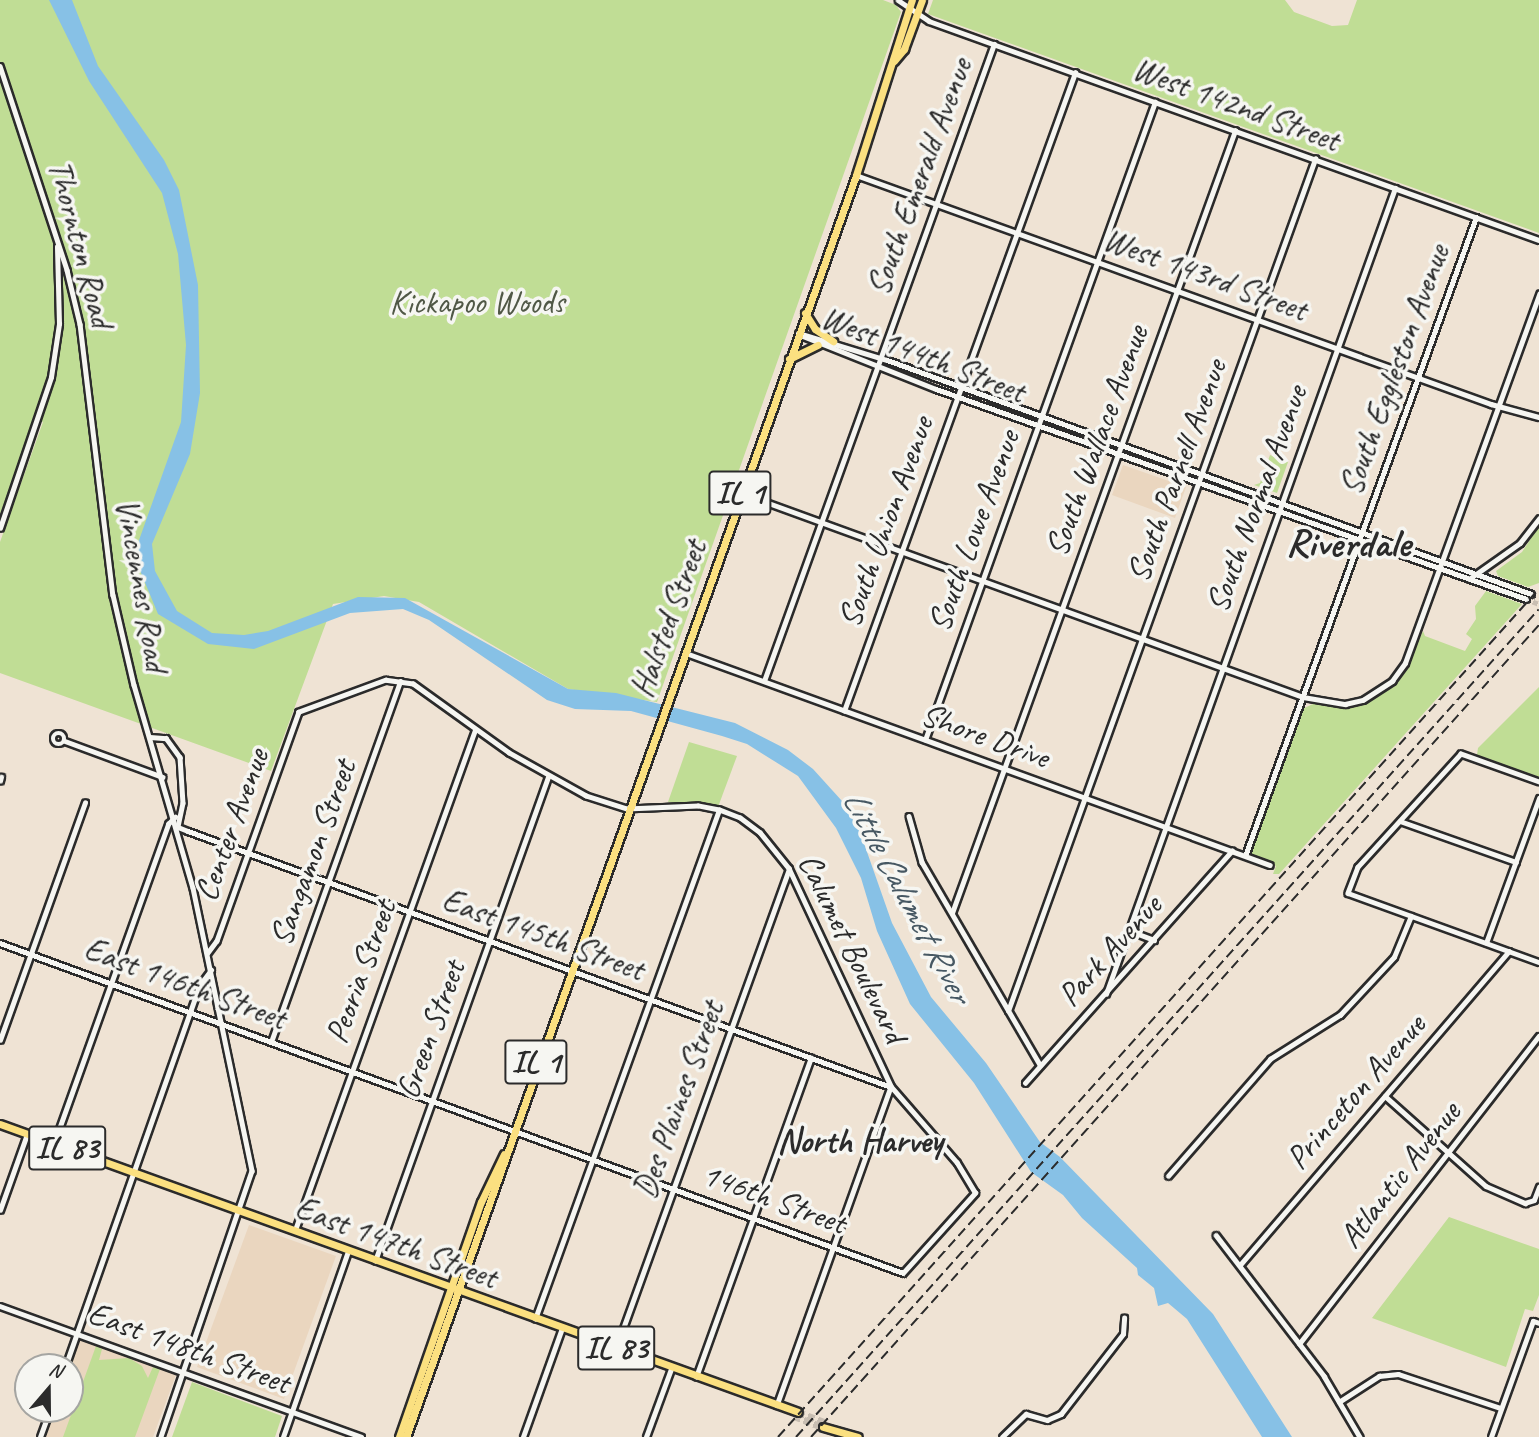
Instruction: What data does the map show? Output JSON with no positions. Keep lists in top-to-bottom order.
{
  "streets": {
    "main road": [
      "IL 1",
      "Halsted Street",
      "IL 83",
      "East 147th Street"
    ],
    "street": [
      "West 142nd Street",
      "South Emerald Avenue",
      "Thornton Road",
      "West 143rd Street",
      "West 144th Street",
      "South Eggleston Avenue",
      "South Wallace Avenue",
      "South Parnell Avenue",
      "South Normal Avenue",
      "South Union Avenue",
      "South Lowe Avenue",
      "Vincennes Road",
      "Shore Drive",
      "Center Avenue",
      "Sangamon Street",
      "East 145th Street",
      "Calumet Boulevard",
      "Park Avenue",
      "Peoria Street",
      "East 146th Street",
      "Green Street",
      "Princeton Avenue",
      "Des Plaines Street",
      "Atlantic Avenue",
      "146th Street",
      "East 148th Street"
    ]
  },
  "crossings": [
    ["West 142nd Street", "South Emerald Avenue"],
    ["West 142nd Street", "South Eggleston Avenue"],
    ["West 142nd Street", "South Wallace Avenue"],
    ["West 142nd Street", "South Parnell Avenue"],
    ["West 142nd Street", "South Normal Avenue"],
    ["West 142nd Street", "South Union Avenue"],
    ["West 142nd Street", "South Lowe Avenue"],
    ["West 142nd Street", "Halsted Street"],
    ["South Emerald Avenue", "West 143rd Street"],
    ["South Emerald Avenue", "West 144th Street"],
    ["South Emerald Avenue", "Shore Drive"],
    ["Thornton Road", "Vincennes Road"],
    ["West 143rd Street", "South Eggleston Avenue"],
    ["West 143rd Street", "South Wallace Avenue"],
    ["West 143rd Street", "South Parnell Avenue"],
    ["West 143rd Street", "South Normal Avenue"],
    ["West 143rd Street", "South Union Avenue"],
    ["West 143rd Street", "South Lowe Avenue"],
    ["West 143rd Street", "Halsted Street"],
    ["West 144th Street", "South Eggleston Avenue"],
    ["West 144th Street", "South Wallace Avenue"],
    ["West 144th Street", "South Parnell Avenue"],
    ["West 144th Street", "South Normal Avenue"],
    ["West 144th Street", "South Union Avenue"],
    ["West 144th Street", "South Lowe Avenue"],
    ["West 144th Street", "Halsted Street"],
    ["South Eggleston Avenue", "Shore Drive"],
    ["South Wallace Avenue", "Shore Drive"],
    ["South Parnell Avenue", "Shore Drive"],
    ["South Normal Avenue", "Shore Drive"],
    ["South Normal Avenue", "Park Avenue"],
    ["South Union Avenue", "Shore Drive"],
    ["South Lowe Avenue", "Shore Drive"],
    ["Vincennes Road", "Center Avenue"],
    ["Vincennes Road", "East 145th Street"],
    ["Vincennes Road", "East 146th Street"],
    ["Vincennes Road", "East 147th Street"],
    ["Vincennes Road", "East 148th Street"],
    ["Halsted Street", "Shore Drive"],
    ["Halsted Street", "East 145th Street"],
    ["Halsted Street", "Calumet Boulevard"],
    ["Halsted Street", "146th Street"],
    ["Halsted Street", "East 147th Street"],
    ["Shore Drive", "Park Avenue"],
    ["Center Avenue", "Sangamon Street"],
    ["Center Avenue", "East 145th Street"],
    ["Center Avenue", "Calumet Boulevard"],
    ["Sangamon Street", "East 145th Street"],
    ["Sangamon Street", "Calumet Boulevard"],
    ["Sangamon Street", "East 146th Street"],
    ["East 145th Street", "Calumet Boulevard"],
    ["East 145th Street", "Peoria Street"],
    ["East 145th Street", "Green Street"],
    ["East 145th Street", "Des Plaines Street"],
    ["Calumet Boulevard", "Peoria Street"],
    ["Calumet Boulevard", "Green Street"],
    ["Calumet Boulevard", "Des Plaines Street"],
    ["Calumet Boulevard", "146th Street"],
    ["Peoria Street", "East 146th Street"],
    ["Peoria Street", "East 147th Street"],
    ["East 146th Street", "Green Street"],
    ["East 146th Street", "146th Street"],
    ["Green Street", "146th Street"],
    ["Green Street", "East 147th Street"],
    ["Des Plaines Street", "146th Street"],
    ["Des Plaines Street", "East 147th Street"]
  ],
  "districts": ["Riverdale", "North Harvey"],
  "water": ["Little Calumet River"],
  "parks": ["Kickapoo Woods"],
  "north": "top"
}
